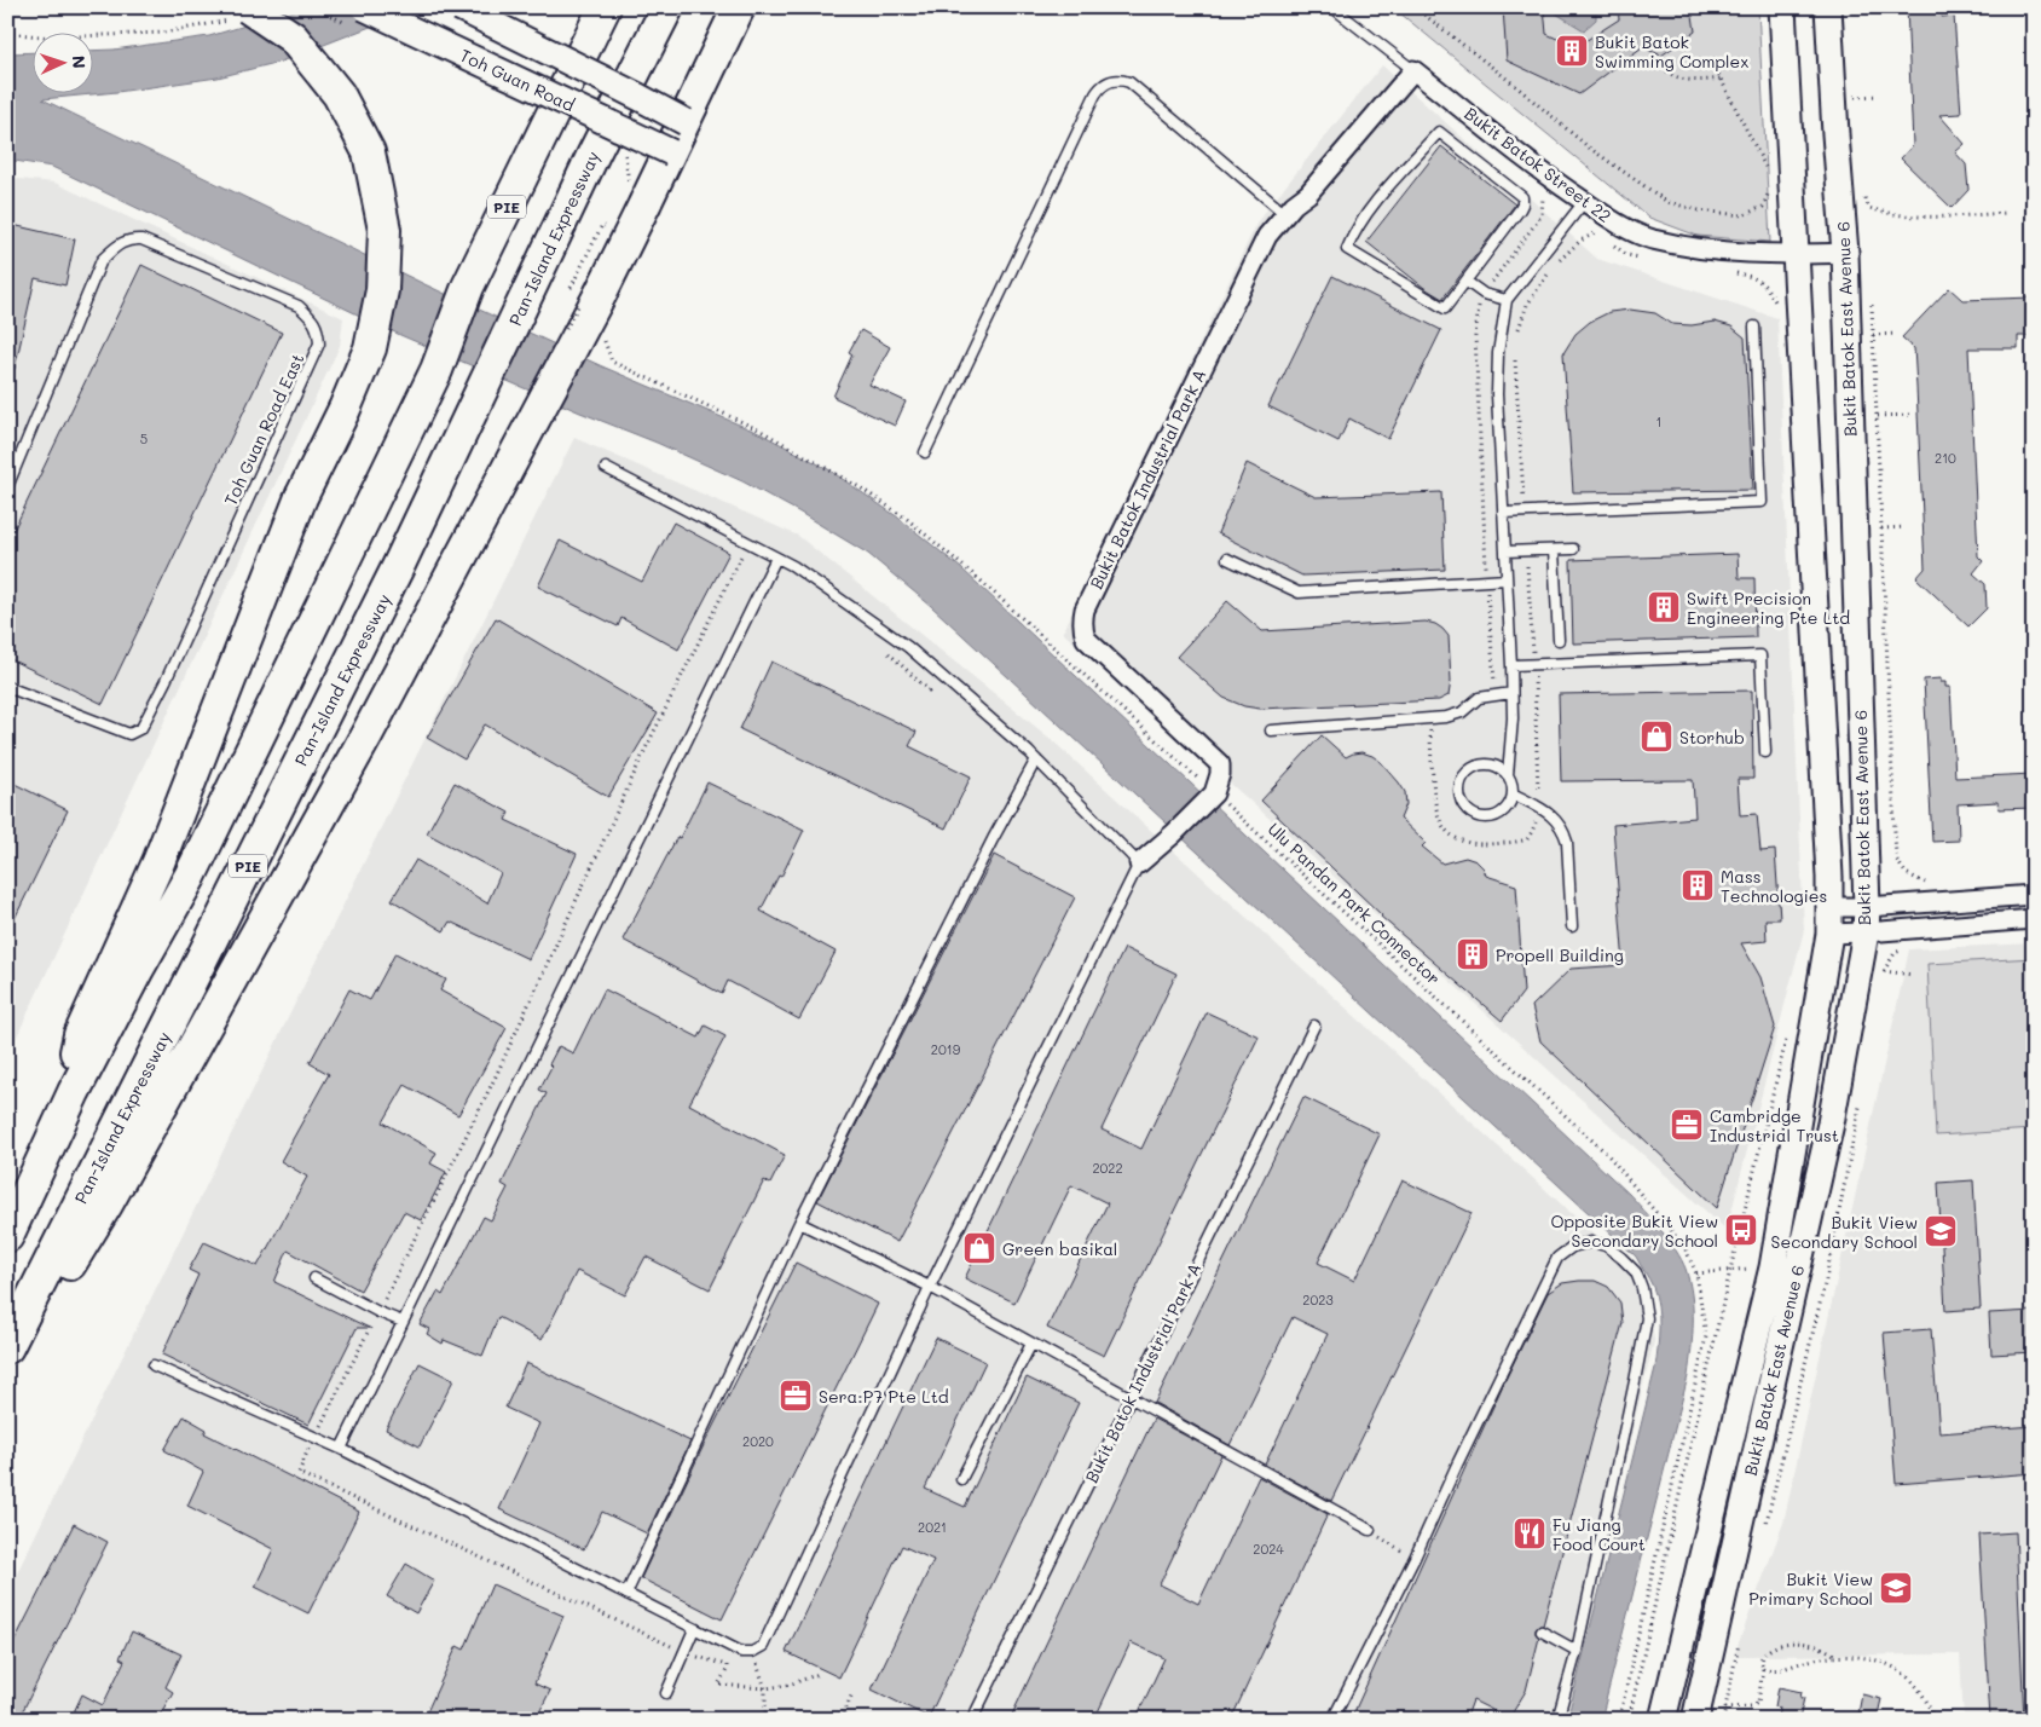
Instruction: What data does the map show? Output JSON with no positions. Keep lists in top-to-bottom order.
{
  "streets": {
    "highway": ["PIE", "Pan-Island Expressway"],
    "main road": ["Toh Guan Road", "Bukit Batok East Avenue 6"],
    "street": ["Bukit Batok Street 22", "Bukit Batok Industrial Park A"],
    "lane": ["Toh Guan Road East"],
    "path": ["Ulu Pandan Park Connector"]
  },
  "crossings": [
    ["Bukit Batok Street 22", "Bukit Batok East Avenue 6"],
    ["Bukit Batok Street 22", "Bukit Batok Industrial Park A"],
    ["Bukit Batok Industrial Park A", "Ulu Pandan Park Connector"]
  ],
  "places": {
    "building": [
      "Bukit Batok Swimming Complex",
      "Swift Precision Engineering Pte Ltd",
      "Mass Technologies",
      "Propell Building"
    ],
    "shop": ["Storhub", "Green basikal"],
    "office": ["Cambridge Industrial Trust", "Sera:P7 Pte Ltd"],
    "bus stop": ["Opposite Bukit View Secondary School"],
    "school or university": ["Bukit View Secondary School", "Bukit View Primary School"],
    "restaurant": ["Fu Jiang Food Court"]
  },
  "house_numbers": [
    "1",
    "5",
    "210",
    "2019",
    "2022",
    "2023",
    "2020",
    "2021",
    "2024"
  ],
  "north": "right"
}
